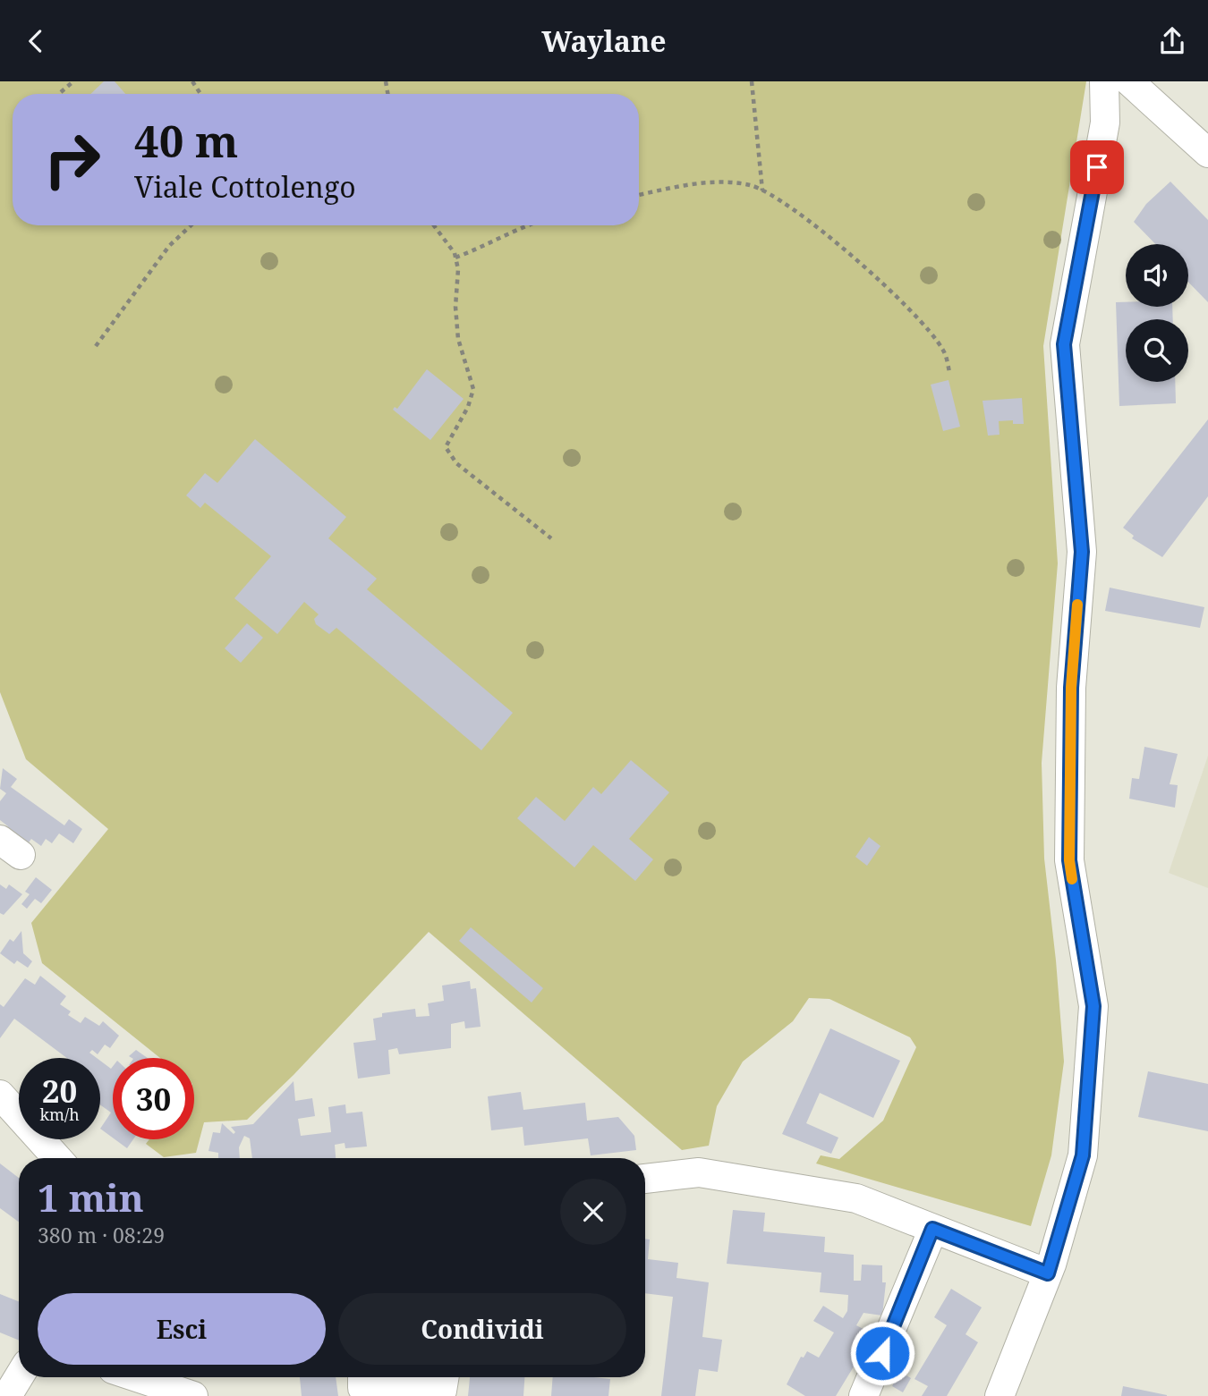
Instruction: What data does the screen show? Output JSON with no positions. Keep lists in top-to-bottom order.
{
  "page": {
    "header": "Waylane",
    "turn": ["40 m", "Viale Cottolengo"],
    "speed": "20 km/h",
    "limit": "30",
    "heading": ["1 min", "380 m · 08:29"],
    "buttons": ["Esci", "Condividi"]
  }
}
